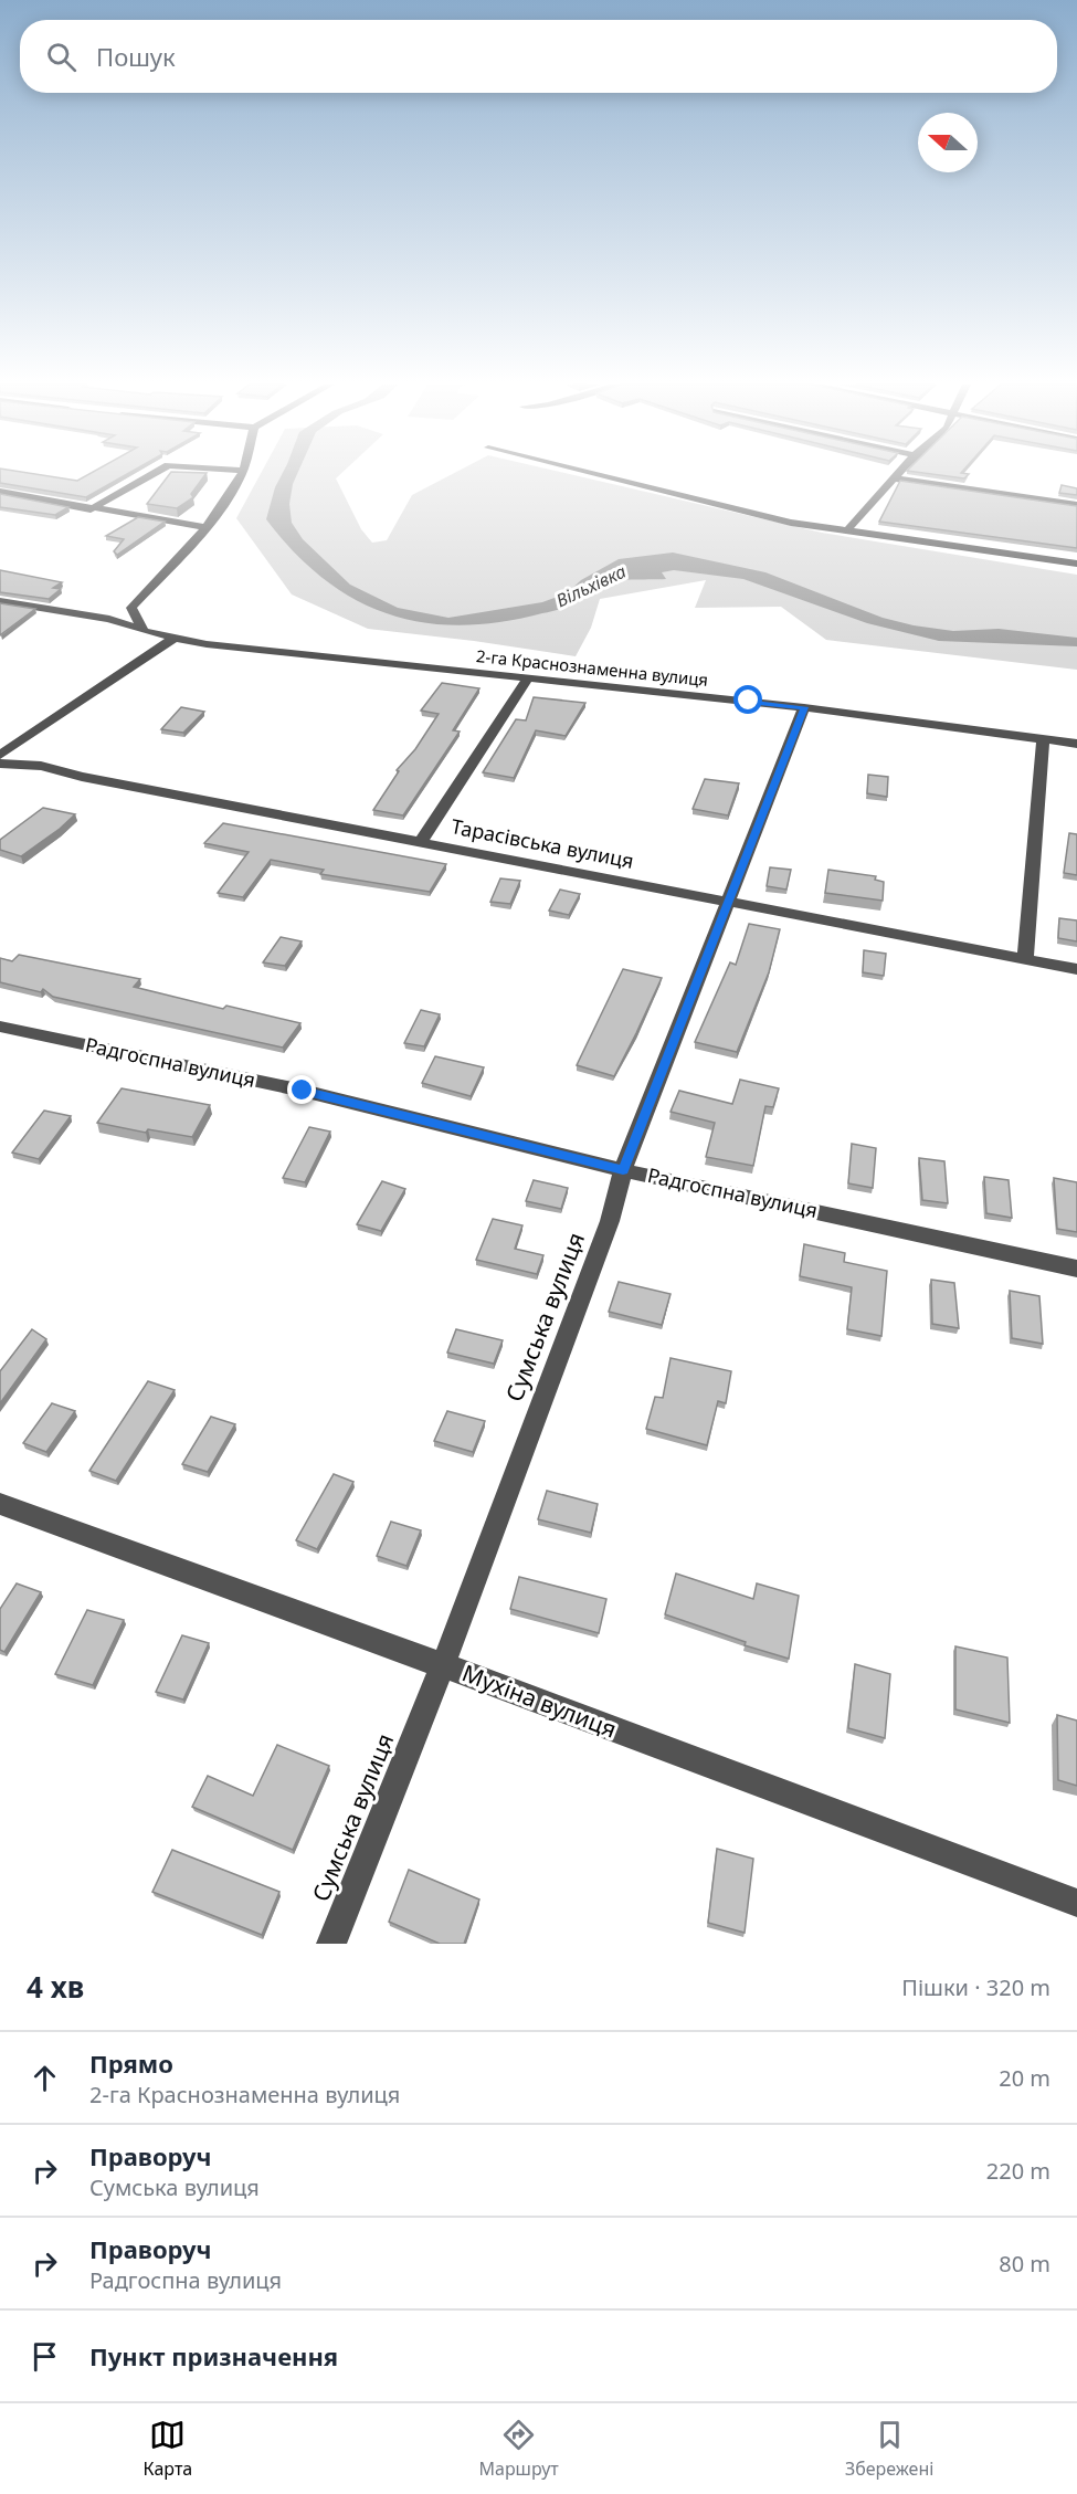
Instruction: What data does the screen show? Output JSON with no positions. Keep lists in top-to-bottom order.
{
  "streets": {
    "street": [
      "2-га Краснознаменна вулиця",
      "Тарасівська вулиця",
      "Радгоспна вулиця",
      "Сумська вулиця",
      "Мухіна вулиця"
    ]
  },
  "crossings": [
    ["2-га Краснознаменна вулиця", "Сумська вулиця"],
    ["Тарасівська вулиця", "Сумська вулиця"],
    ["Радгоспна вулиця", "Сумська вулиця"],
    ["Сумська вулиця", "Мухіна вулиця"]
  ],
  "water": ["Вільхівка"],
  "north": "left",
  "page": {
    "search": "Пошук",
    "heading": ["4 хв", "Пішки · 320 m"],
    "list": [
      ["Прямо", "2-га Краснознаменна вулиця", "20 m"],
      ["Праворуч", "Сумська вулиця", "220 m"],
      ["Праворуч", "Радгоспна вулиця", "80 m"],
      "Пункт призначення"
    ],
    "nav": ["Карта", "Маршрут", "Збережені"]
  }
}
